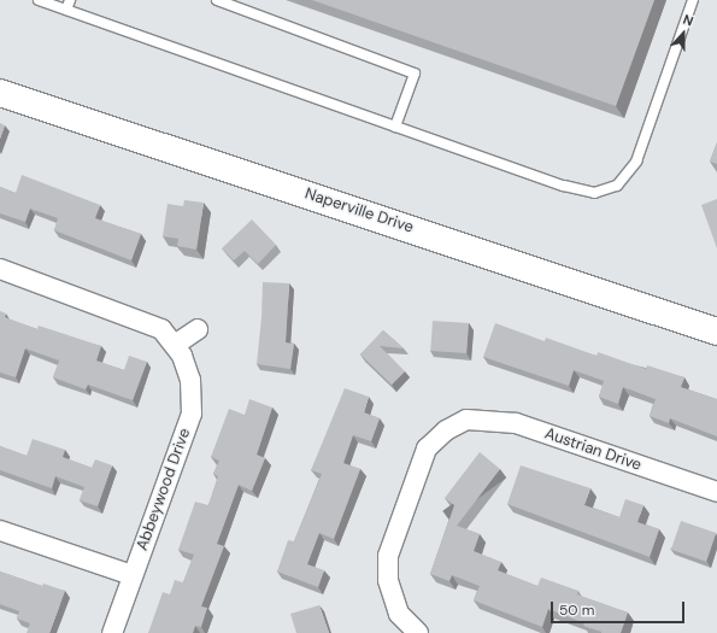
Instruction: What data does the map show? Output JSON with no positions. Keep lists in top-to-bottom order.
{
  "streets": {
    "street": ["Naperville Drive", "Austrian Drive", "Abbeywood Drive"]
  },
  "scale_bar": "50 m",
  "north": "top"
}
